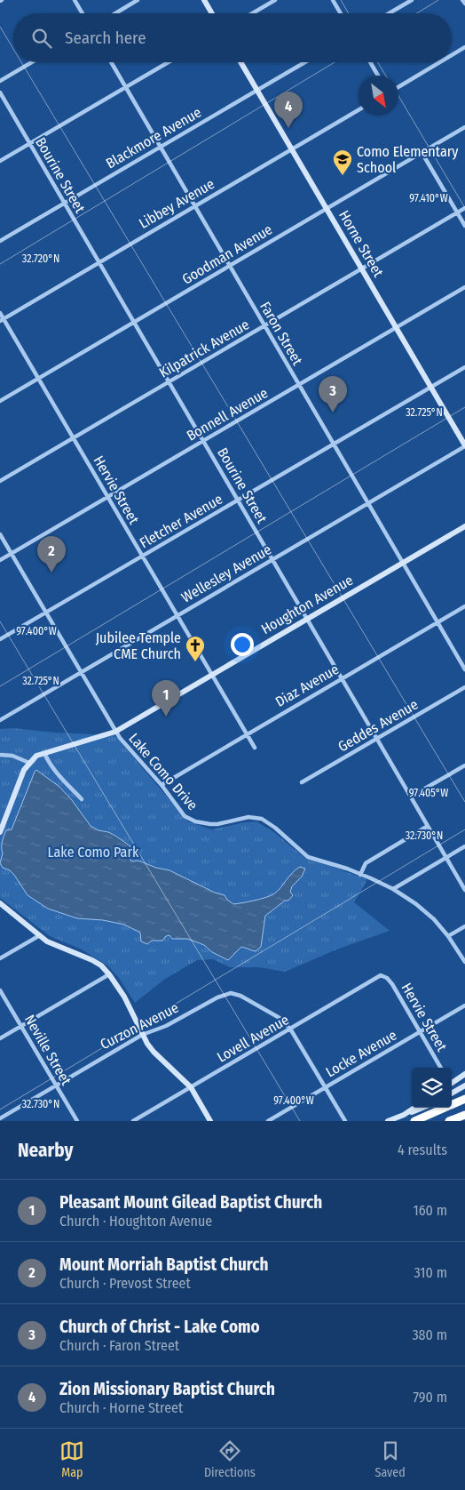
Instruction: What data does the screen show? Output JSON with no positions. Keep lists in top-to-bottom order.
{
  "streets": {
    "street": [
      "Blackmore Avenue",
      "Bourine Street",
      "Libbey Avenue",
      "Horne Street",
      "Goodman Avenue",
      "Faron Street",
      "Kilpatrick Avenue",
      "Bonnell Avenue",
      "Hervie Street",
      "Fletcher Avenue",
      "Wellesley Avenue",
      "Houghton Avenue",
      "Diaz Avenue",
      "Geddes Avenue",
      "Lake Como Drive",
      "Curzon Avenue",
      "Lovell Avenue",
      "Neville Street",
      "Locke Avenue"
    ]
  },
  "crossings": [
    ["Blackmore Avenue", "Bourine Street"],
    ["Blackmore Avenue", "Horne Street"],
    ["Blackmore Avenue", "Faron Street"],
    ["Bourine Street", "Libbey Avenue"],
    ["Bourine Street", "Goodman Avenue"],
    ["Bourine Street", "Kilpatrick Avenue"],
    ["Bourine Street", "Bonnell Avenue"],
    ["Bourine Street", "Fletcher Avenue"],
    ["Bourine Street", "Wellesley Avenue"],
    ["Bourine Street", "Houghton Avenue"],
    ["Bourine Street", "Diaz Avenue"],
    ["Bourine Street", "Geddes Avenue"],
    ["Libbey Avenue", "Horne Street"],
    ["Libbey Avenue", "Faron Street"],
    ["Libbey Avenue", "Hervie Street"],
    ["Horne Street", "Goodman Avenue"],
    ["Horne Street", "Kilpatrick Avenue"],
    ["Horne Street", "Bonnell Avenue"],
    ["Horne Street", "Fletcher Avenue"],
    ["Horne Street", "Wellesley Avenue"],
    ["Goodman Avenue", "Faron Street"],
    ["Goodman Avenue", "Hervie Street"],
    ["Faron Street", "Kilpatrick Avenue"],
    ["Faron Street", "Bonnell Avenue"],
    ["Faron Street", "Fletcher Avenue"],
    ["Faron Street", "Wellesley Avenue"],
    ["Faron Street", "Houghton Avenue"],
    ["Faron Street", "Diaz Avenue"],
    ["Kilpatrick Avenue", "Hervie Street"],
    ["Bonnell Avenue", "Hervie Street"],
    ["Bonnell Avenue", "Lake Como Drive"],
    ["Hervie Street", "Fletcher Avenue"],
    ["Hervie Street", "Wellesley Avenue"],
    ["Hervie Street", "Houghton Avenue"],
    ["Hervie Street", "Diaz Avenue"],
    ["Hervie Street", "Lovell Avenue"],
    ["Hervie Street", "Locke Avenue"],
    ["Fletcher Avenue", "Lake Como Drive"],
    ["Wellesley Avenue", "Lake Como Drive"],
    ["Houghton Avenue", "Lake Como Drive"],
    ["Diaz Avenue", "Lake Como Drive"],
    ["Curzon Avenue", "Lovell Avenue"],
    ["Curzon Avenue", "Neville Street"]
  ],
  "parks": ["Lake Como Park"],
  "places": {
    "school or university": ["Como Elementary School"],
    "church": ["Jubilee Temple CME Church"]
  },
  "north": "bottom right",
  "page": {
    "search": "Search here",
    "pins": [
      "4",
      "3",
      "2",
      "1"
    ],
    "heading": ["Nearby", "4 results"],
    "list": [
      {
        "mark": "1",
        "name": "Pleasant Mount Gilead Baptist Church",
        "note": "Church · Houghton Avenue",
        "value": "160 m"
      },
      {
        "mark": "2",
        "name": "Mount Morriah Baptist Church",
        "note": "Church · Prevost Street",
        "value": "310 m"
      },
      {
        "mark": "3",
        "name": "Church of Christ - Lake Como",
        "note": "Church · Faron Street",
        "value": "380 m"
      },
      {
        "mark": "4",
        "name": "Zion Missionary Baptist Church",
        "note": "Church · Horne Street",
        "value": "790 m"
      }
    ],
    "nav": ["Map", "Directions", "Saved"]
  },
  "coordinates": [
    "97.410°W",
    "32.720°N",
    "32.725°N",
    "97.400°W",
    "97.405°W",
    "32.730°N"
  ]
}
